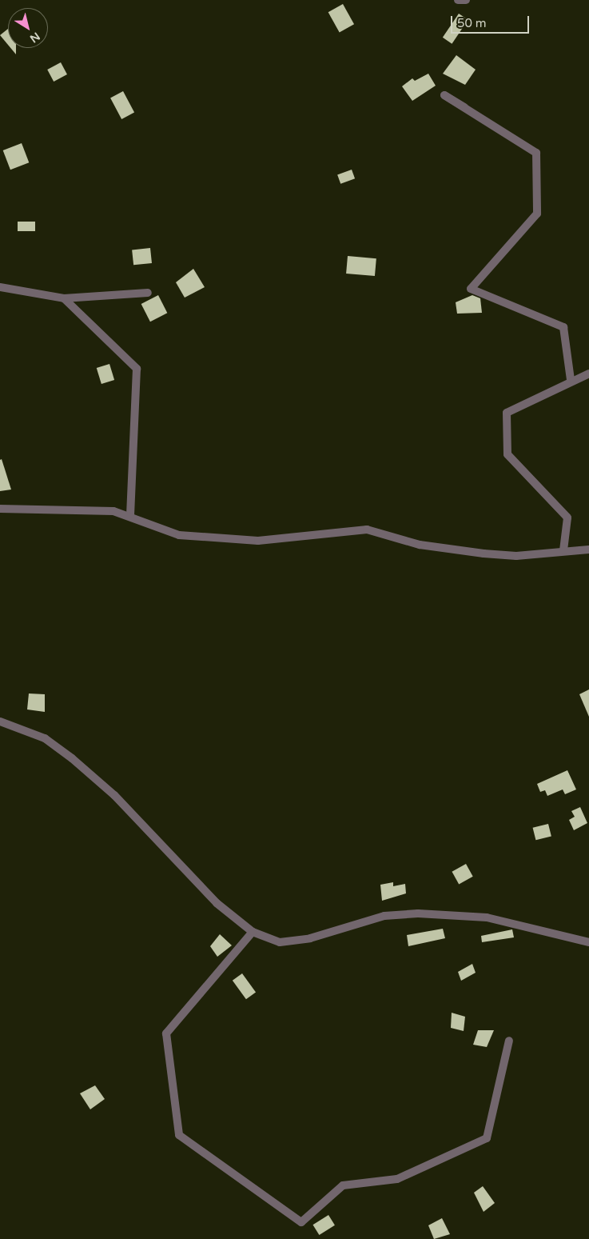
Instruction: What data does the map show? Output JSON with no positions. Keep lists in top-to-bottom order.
{
  "scale_bar": "50 m",
  "north": "bottom right"
}
